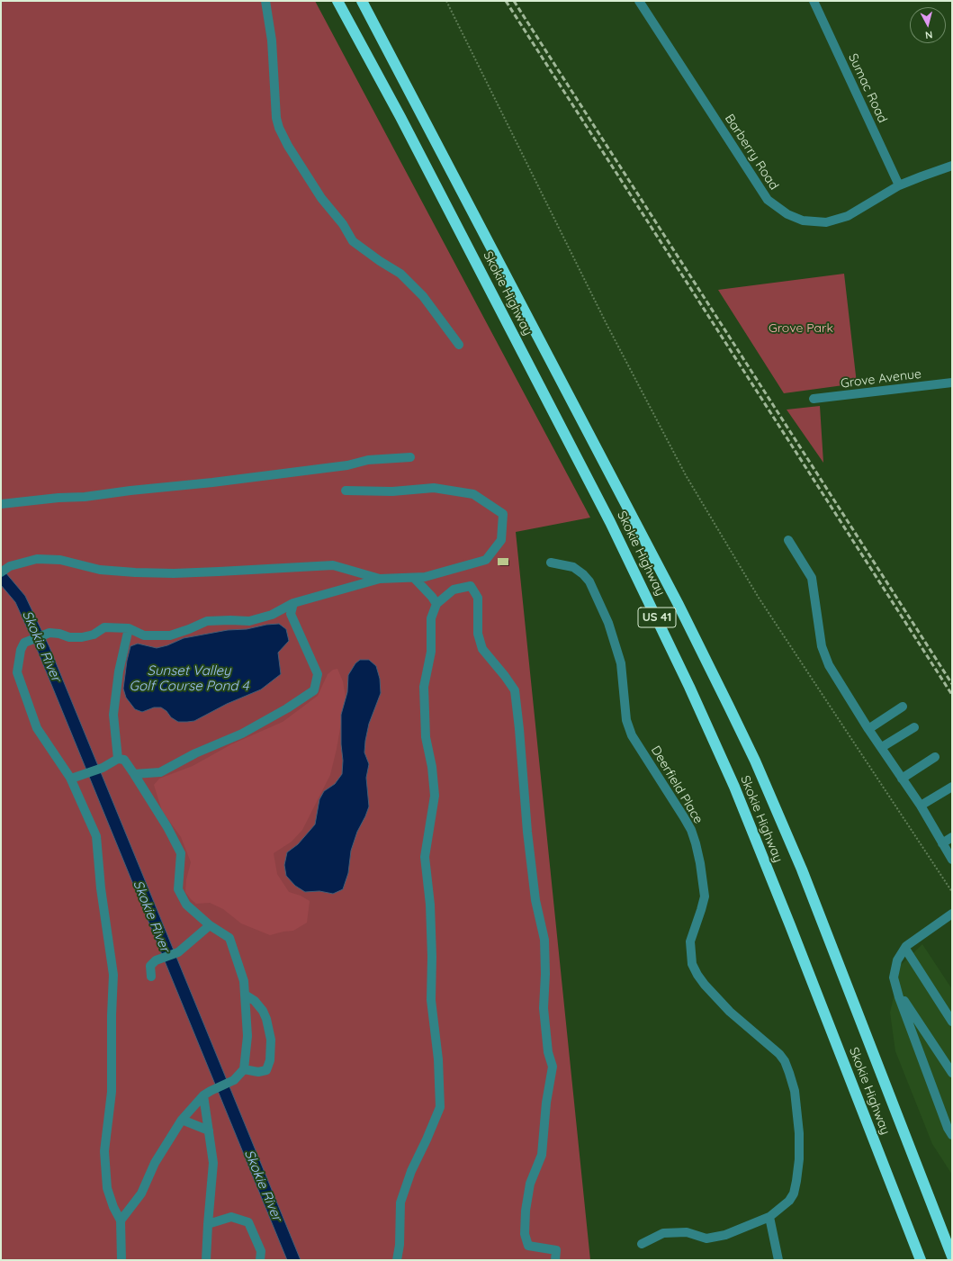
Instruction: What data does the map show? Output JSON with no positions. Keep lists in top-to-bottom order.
{
  "streets": {
    "highway": ["Skokie Highway", "US 41"],
    "street": [
      "Sumac Road",
      "Barberry Road",
      "Grove Avenue",
      "Deerfield Place"
    ]
  },
  "crossings": [
    ["Sumac Road", "Barberry Road"]
  ],
  "water": ["Skokie River", "Sunset Valley Golf Course Pond 4"],
  "parks": ["Grove Park"],
  "north": "bottom"
}
